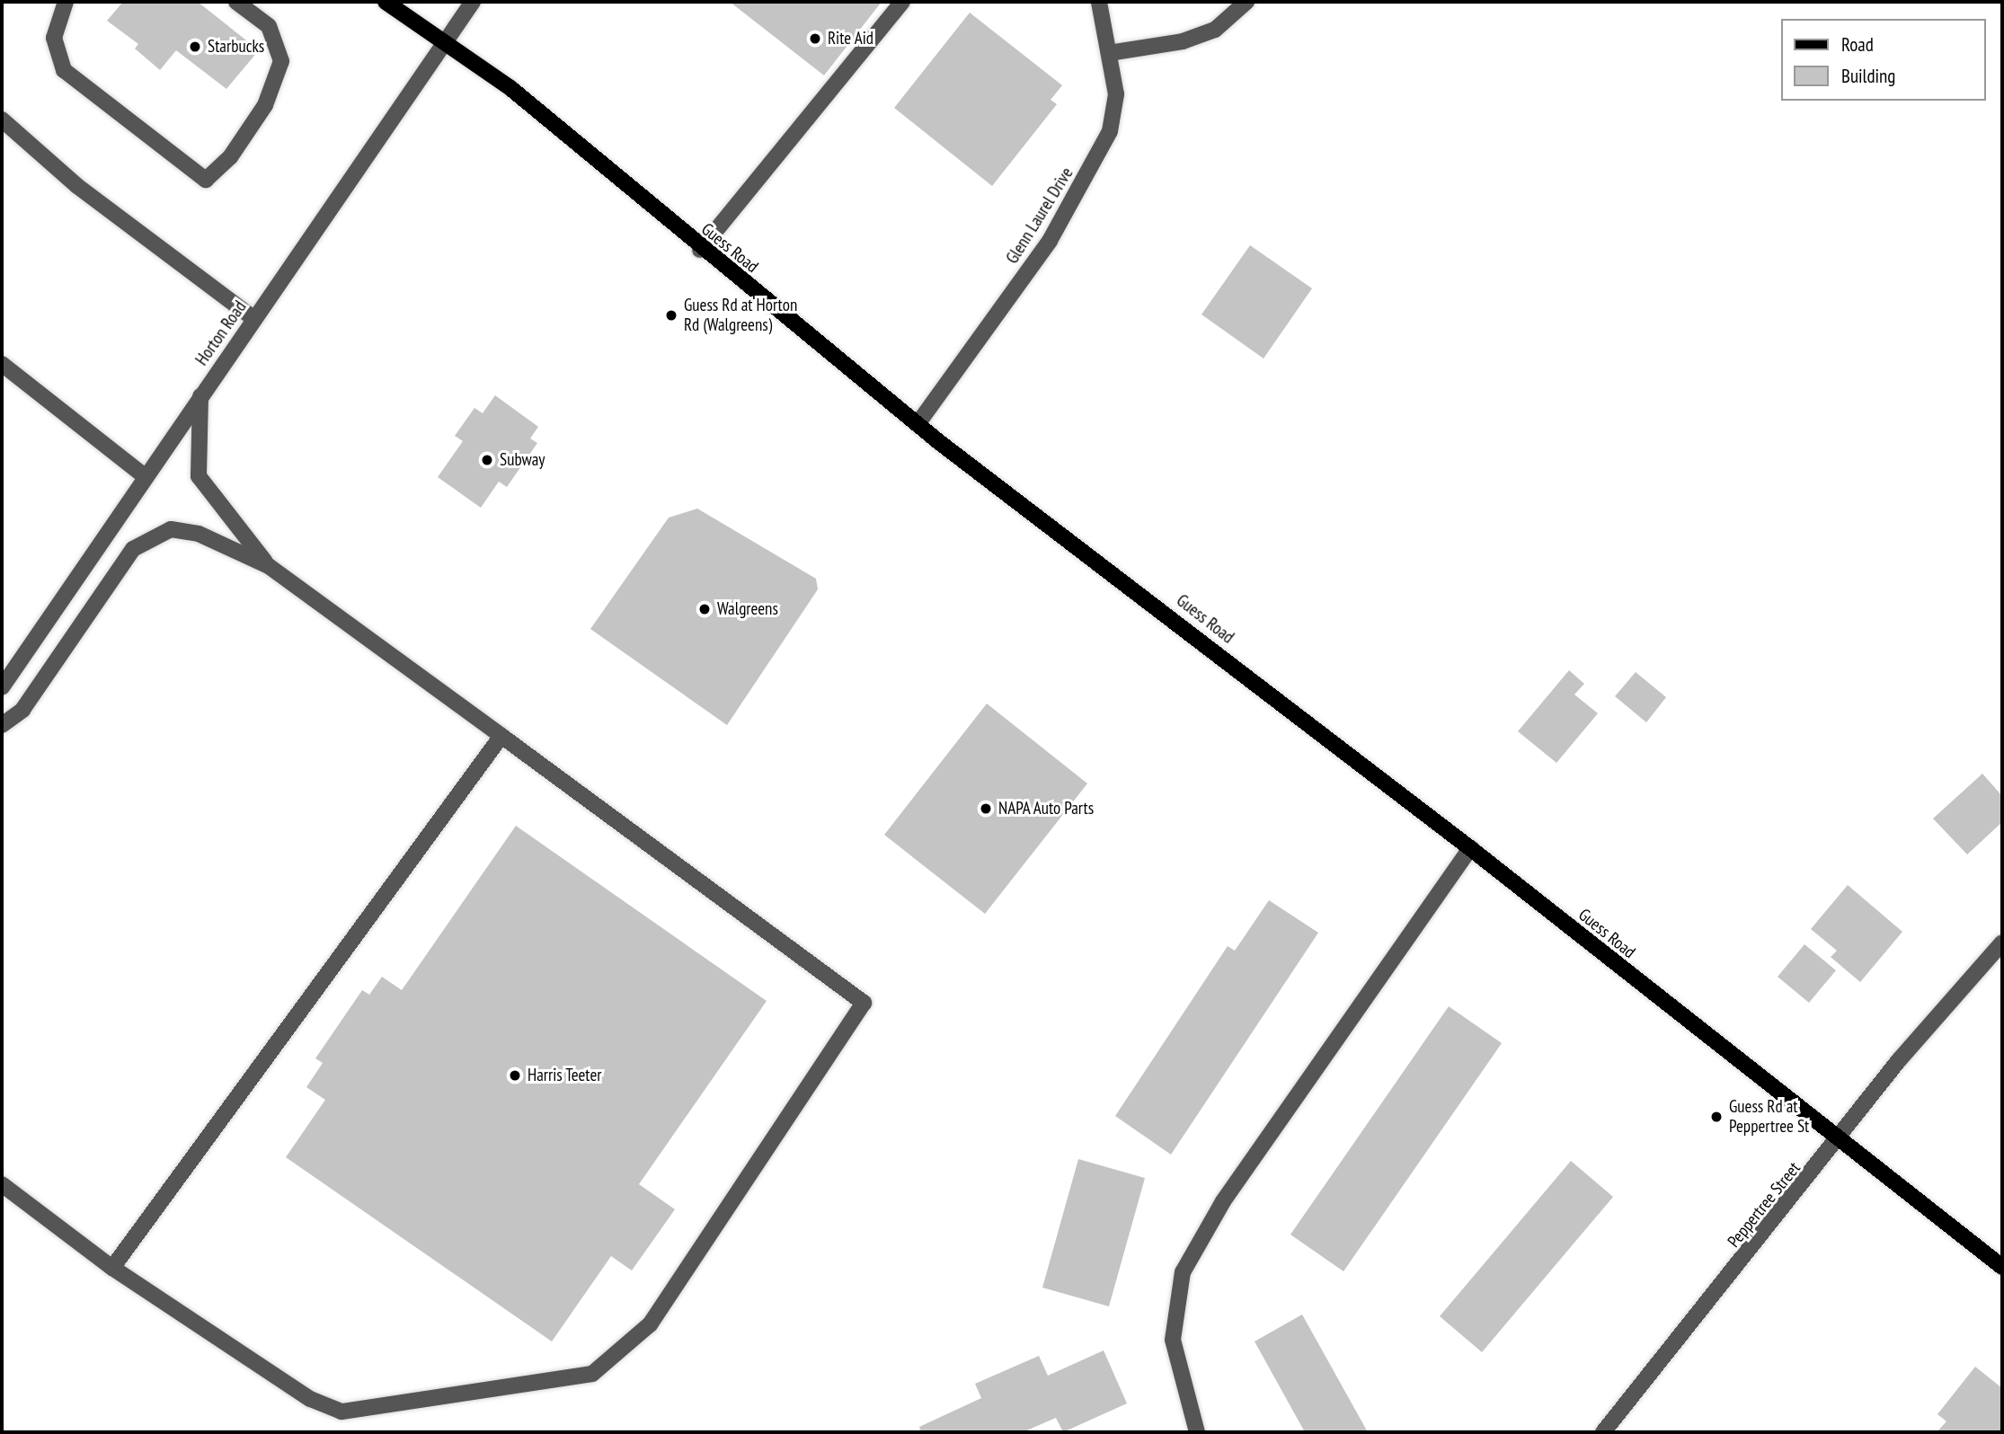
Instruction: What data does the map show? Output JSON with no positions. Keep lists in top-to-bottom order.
{
  "streets": {
    "main road": ["Guess Road"],
    "street": ["Glenn Laurel Drive", "Horton Road", "Peppertree Street"]
  },
  "crossings": [
    ["Glenn Laurel Drive", "Guess Road"],
    ["Guess Road", "Horton Road"],
    ["Guess Road", "Peppertree Street"]
  ],
  "places": [
    "Rite Aid",
    "Starbucks",
    "Guess Rd at Horton Rd (Walgreens)",
    "Subway",
    "Walgreens",
    "NAPA Auto Parts",
    "Harris Teeter",
    "Guess Rd at Peppertree St"
  ],
  "legend": ["Road", "Building"]
}
